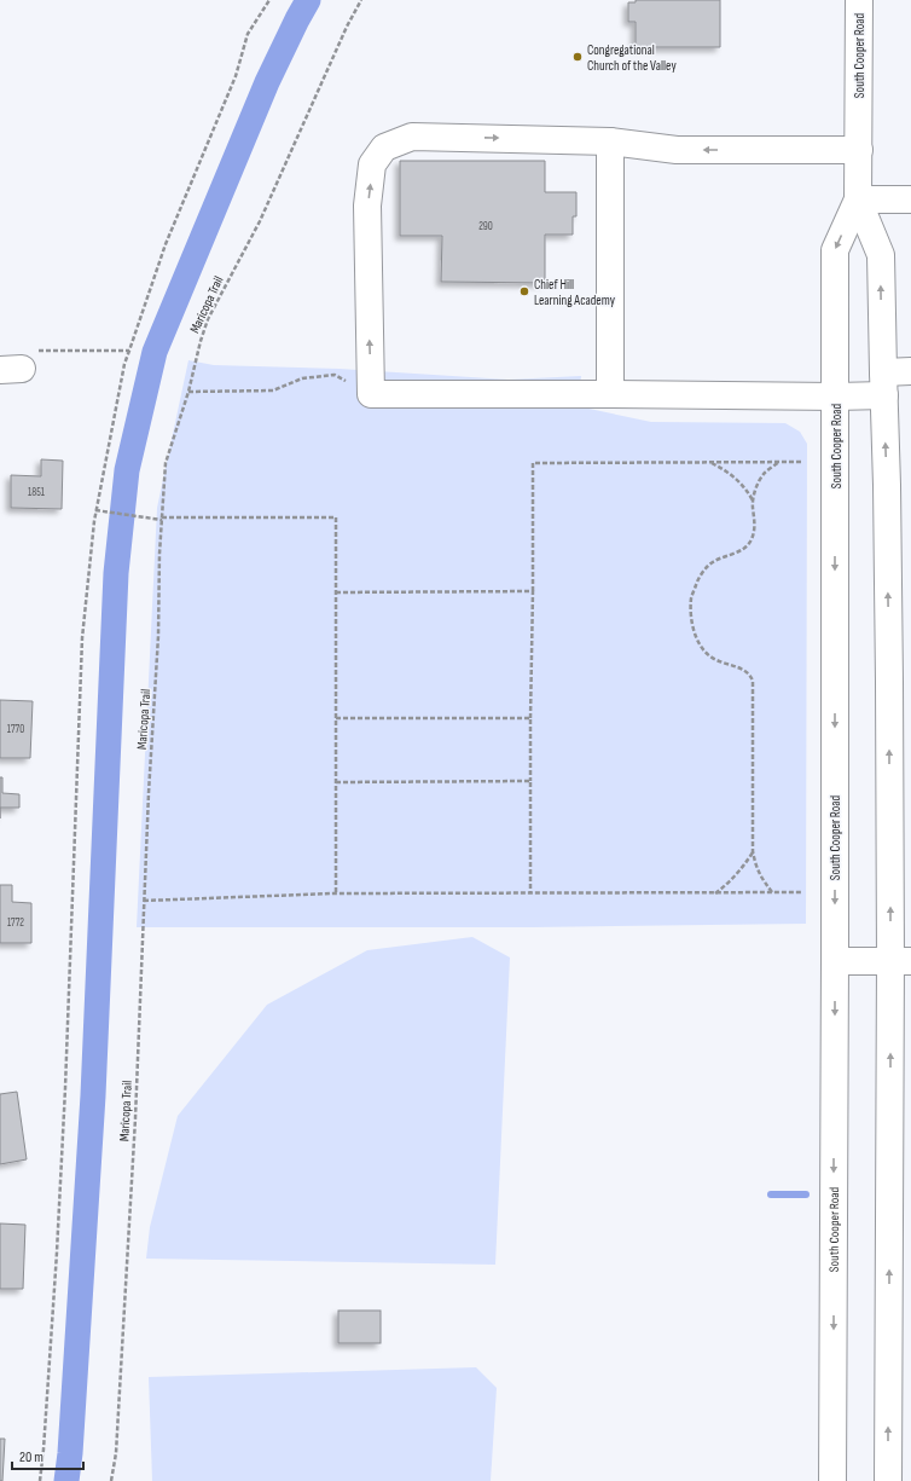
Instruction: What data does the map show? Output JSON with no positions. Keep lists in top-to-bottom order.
{
  "streets": {
    "main road": ["South Cooper Road"],
    "path": ["Maricopa Trail"]
  },
  "places": ["Congregational Church of the Valley", "Chief Hill Learning Academy"],
  "house_numbers": [
    "290",
    "1851",
    "1770",
    "1772"
  ],
  "scale_bar": "20 m"
}
